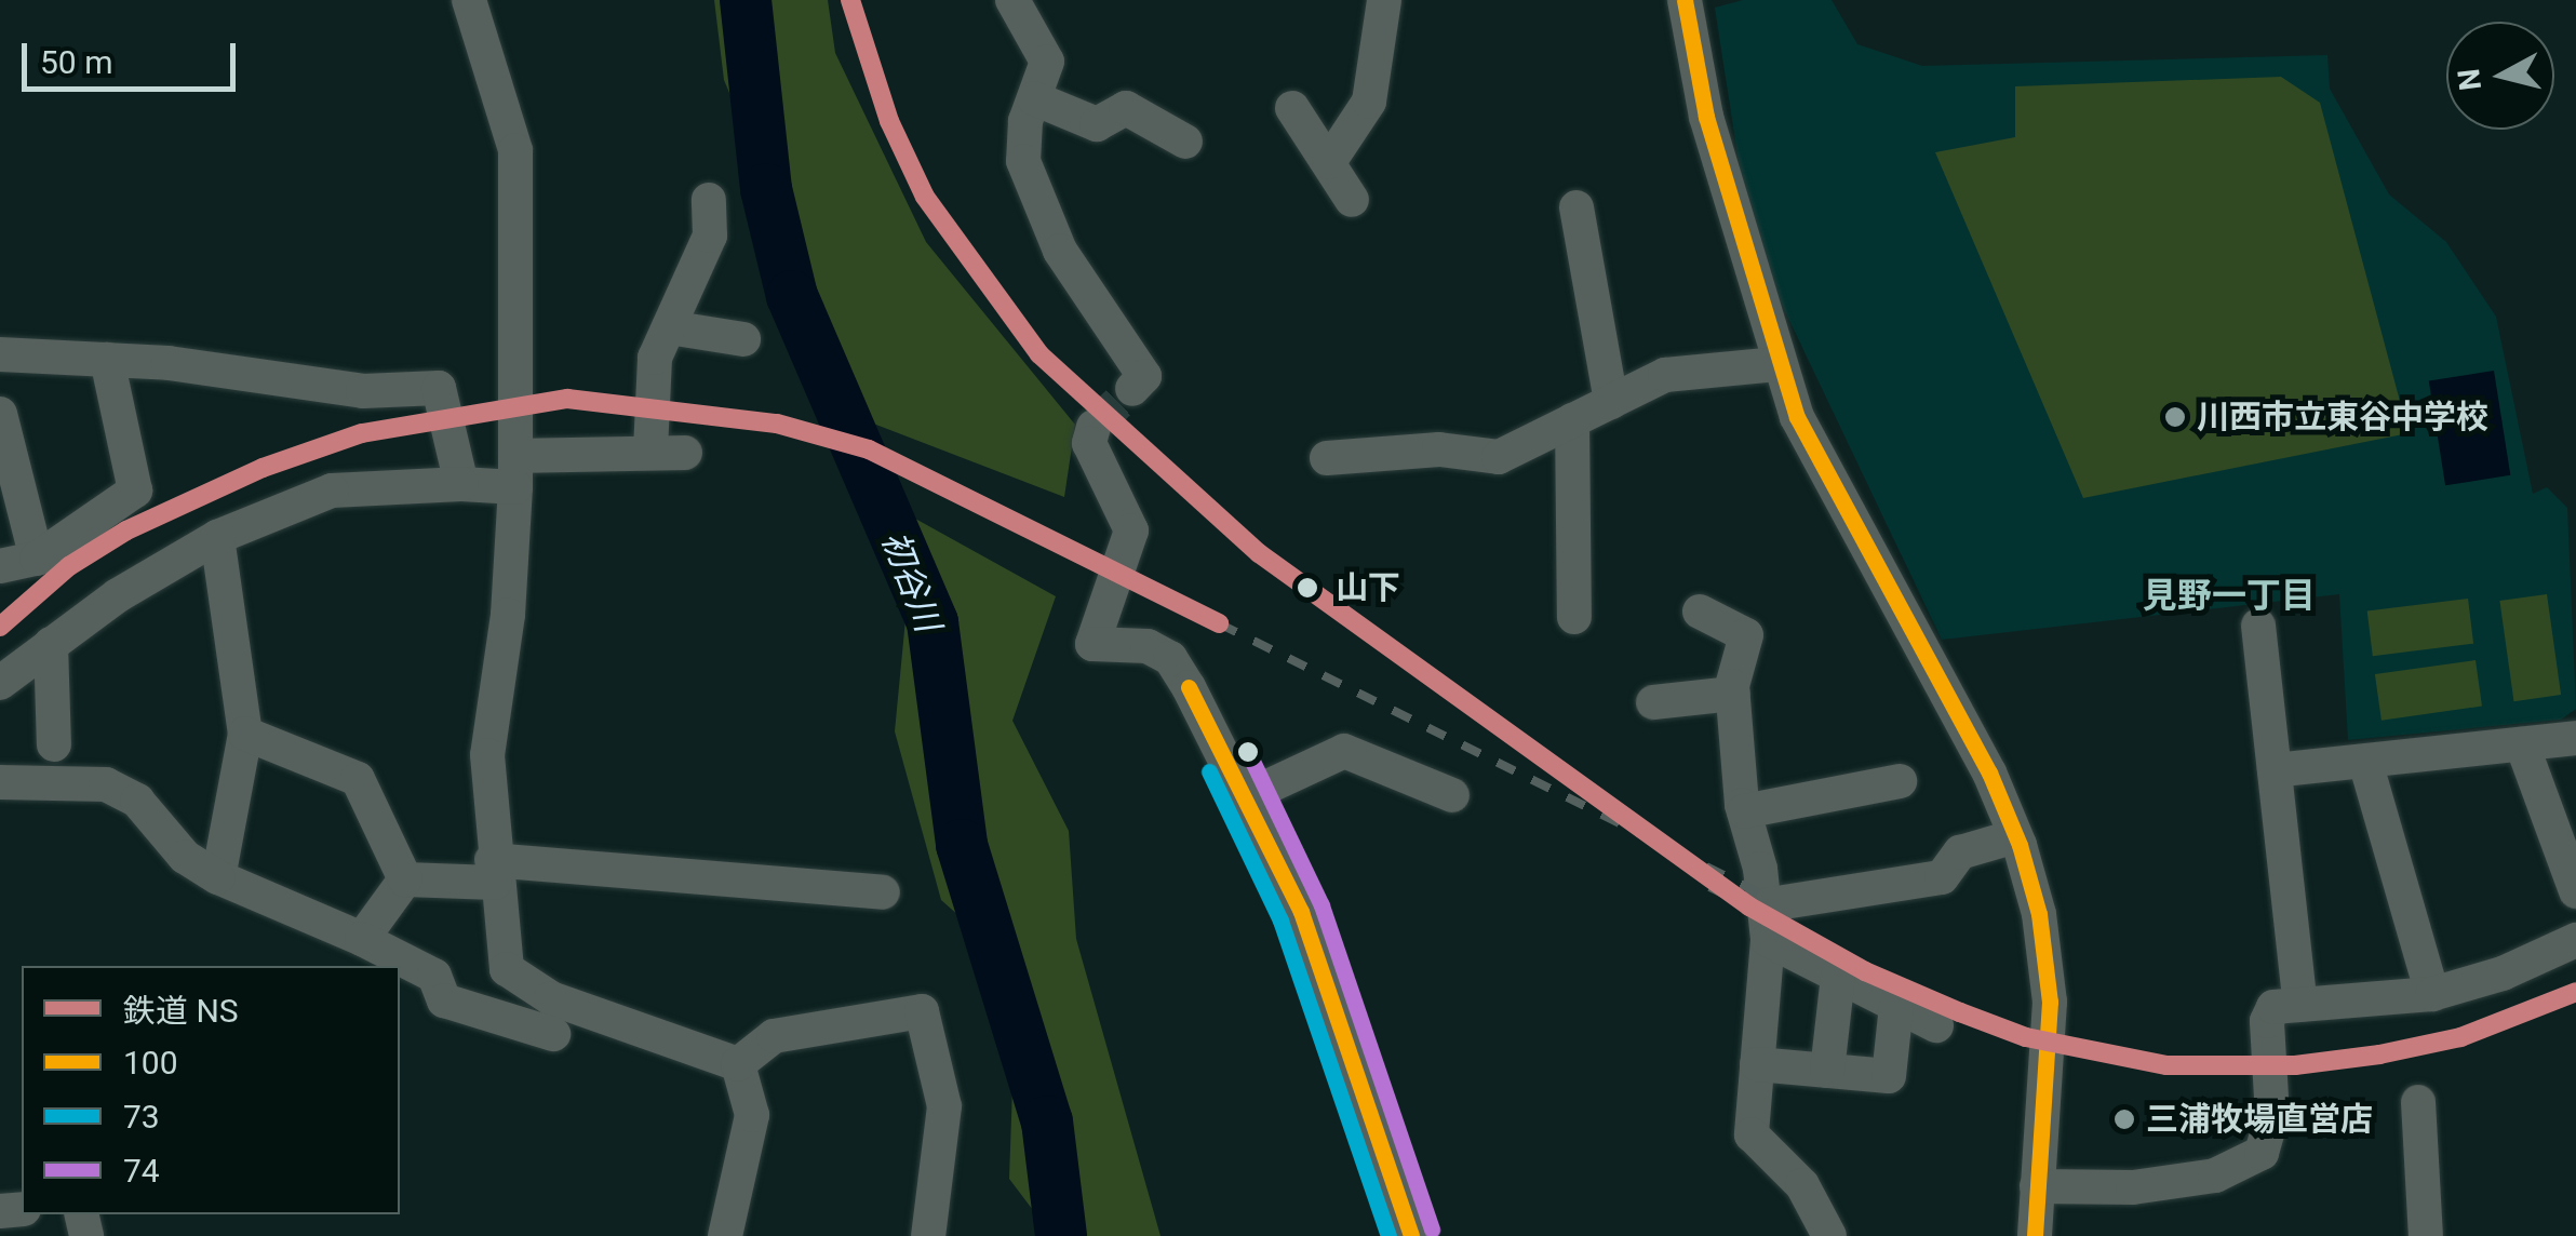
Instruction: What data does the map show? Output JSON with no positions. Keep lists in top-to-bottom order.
{
  "districts": ["見野一丁目"],
  "water": ["初谷川"],
  "places": ["川西市立東谷中学校", "山下", "三浦牧場直営店"],
  "lines": [
    "rail line NS",
    "transit line 100",
    "transit line 74",
    "transit line 73"
  ],
  "legend": [
    "鉄道 NS",
    "100",
    "73",
    "74"
  ],
  "scale_bar": "50 m",
  "north": "left"
}
